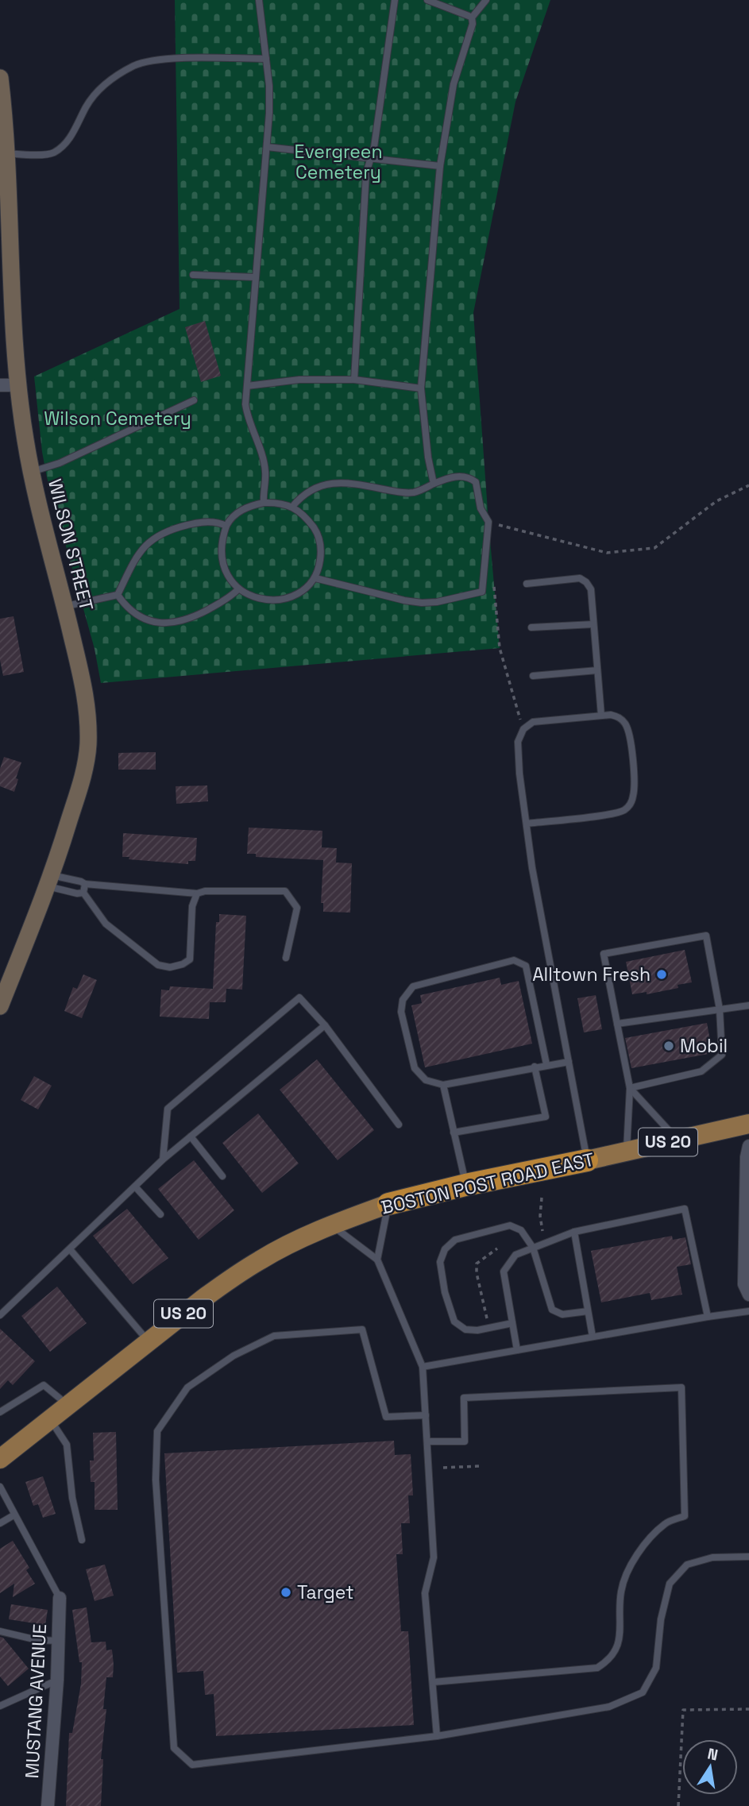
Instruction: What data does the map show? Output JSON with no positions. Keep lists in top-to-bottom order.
{
  "streets": {
    "highway": ["US 20", "BOSTON POST ROAD EAST"],
    "street": ["WILSON STREET", "MUSTANG AVENUE"]
  },
  "parks": ["Evergreen Cemetery", "Wilson Cemetery"],
  "places": ["Alltown Fresh", "Mobil", "Target"],
  "north": "top"
}
